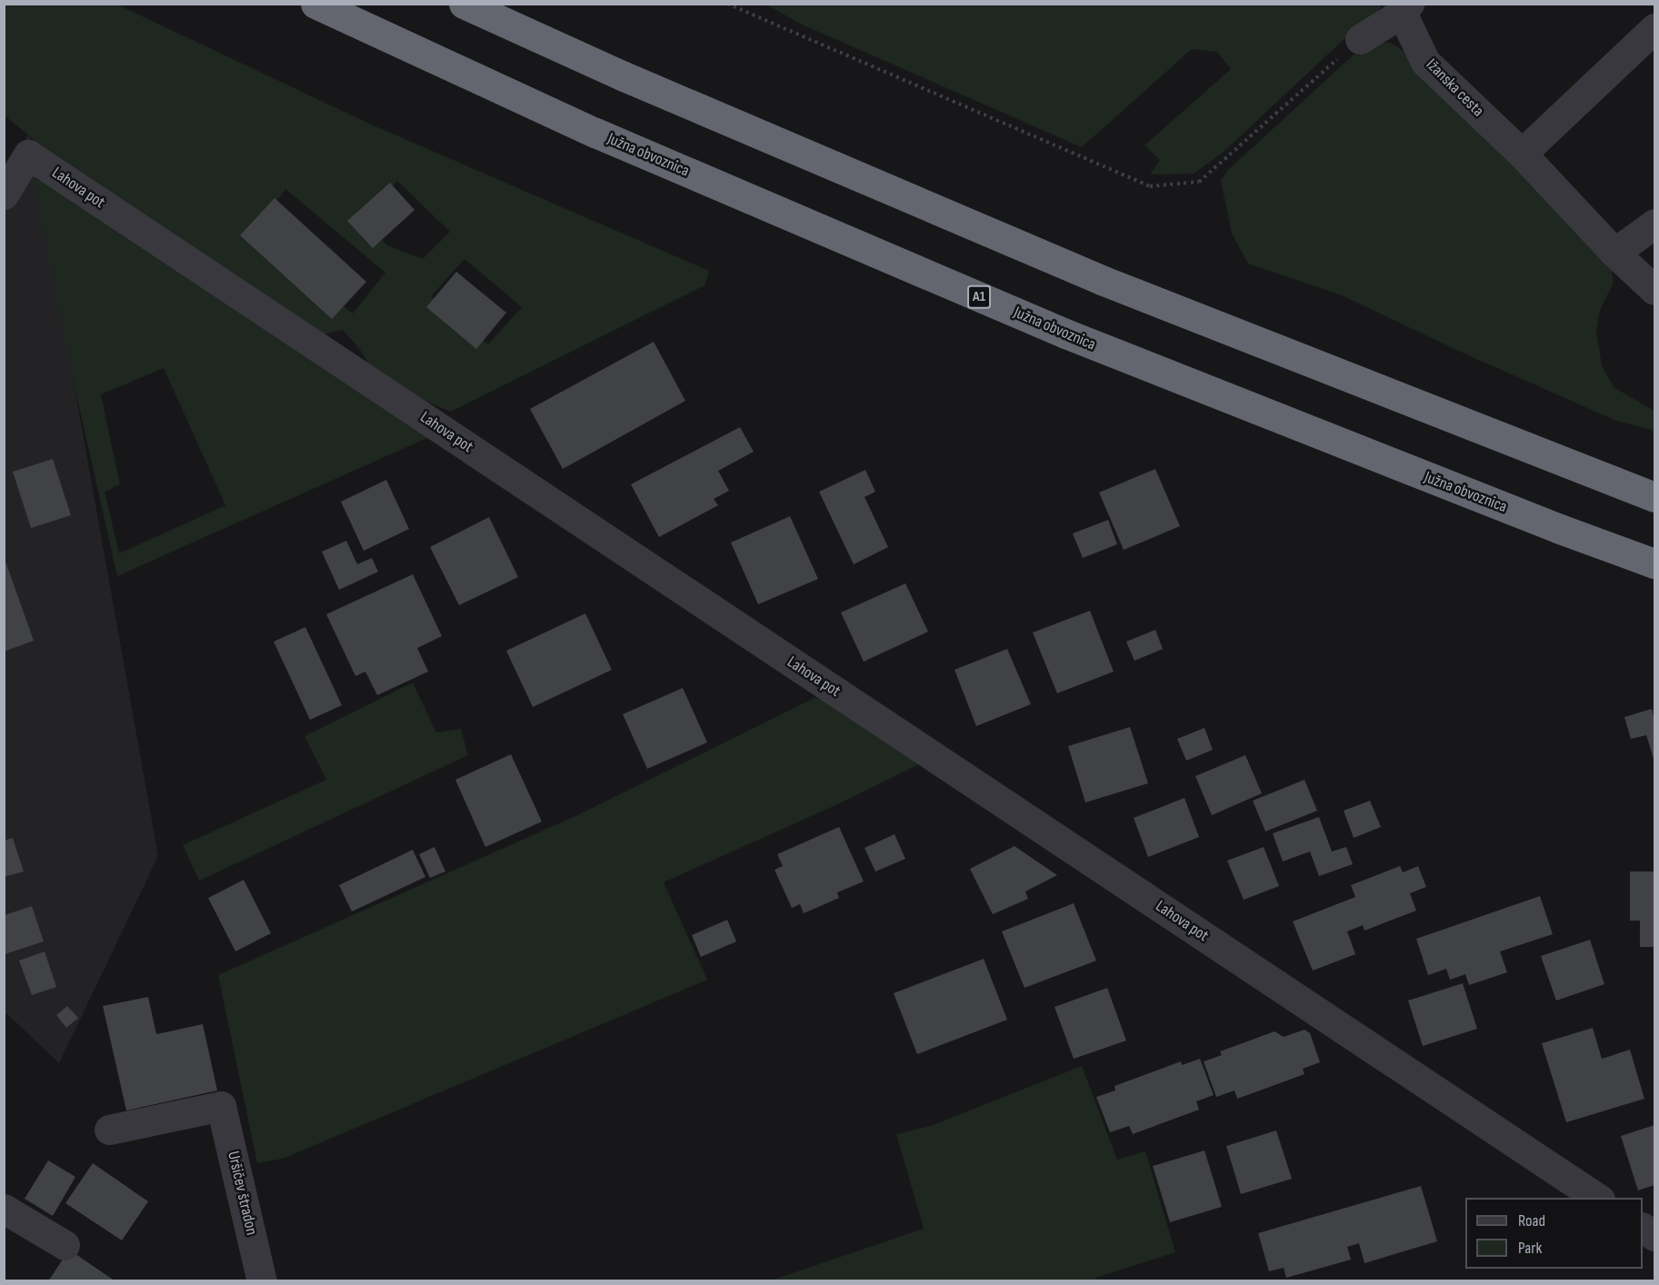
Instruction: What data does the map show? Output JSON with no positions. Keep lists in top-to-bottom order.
{
  "streets": {
    "highway": ["Južna obvoznica", "A1"],
    "street": ["Ižanska cesta", "Lahova pot", "Uršičev štradon"]
  },
  "legend": ["Road", "Park"]
}
